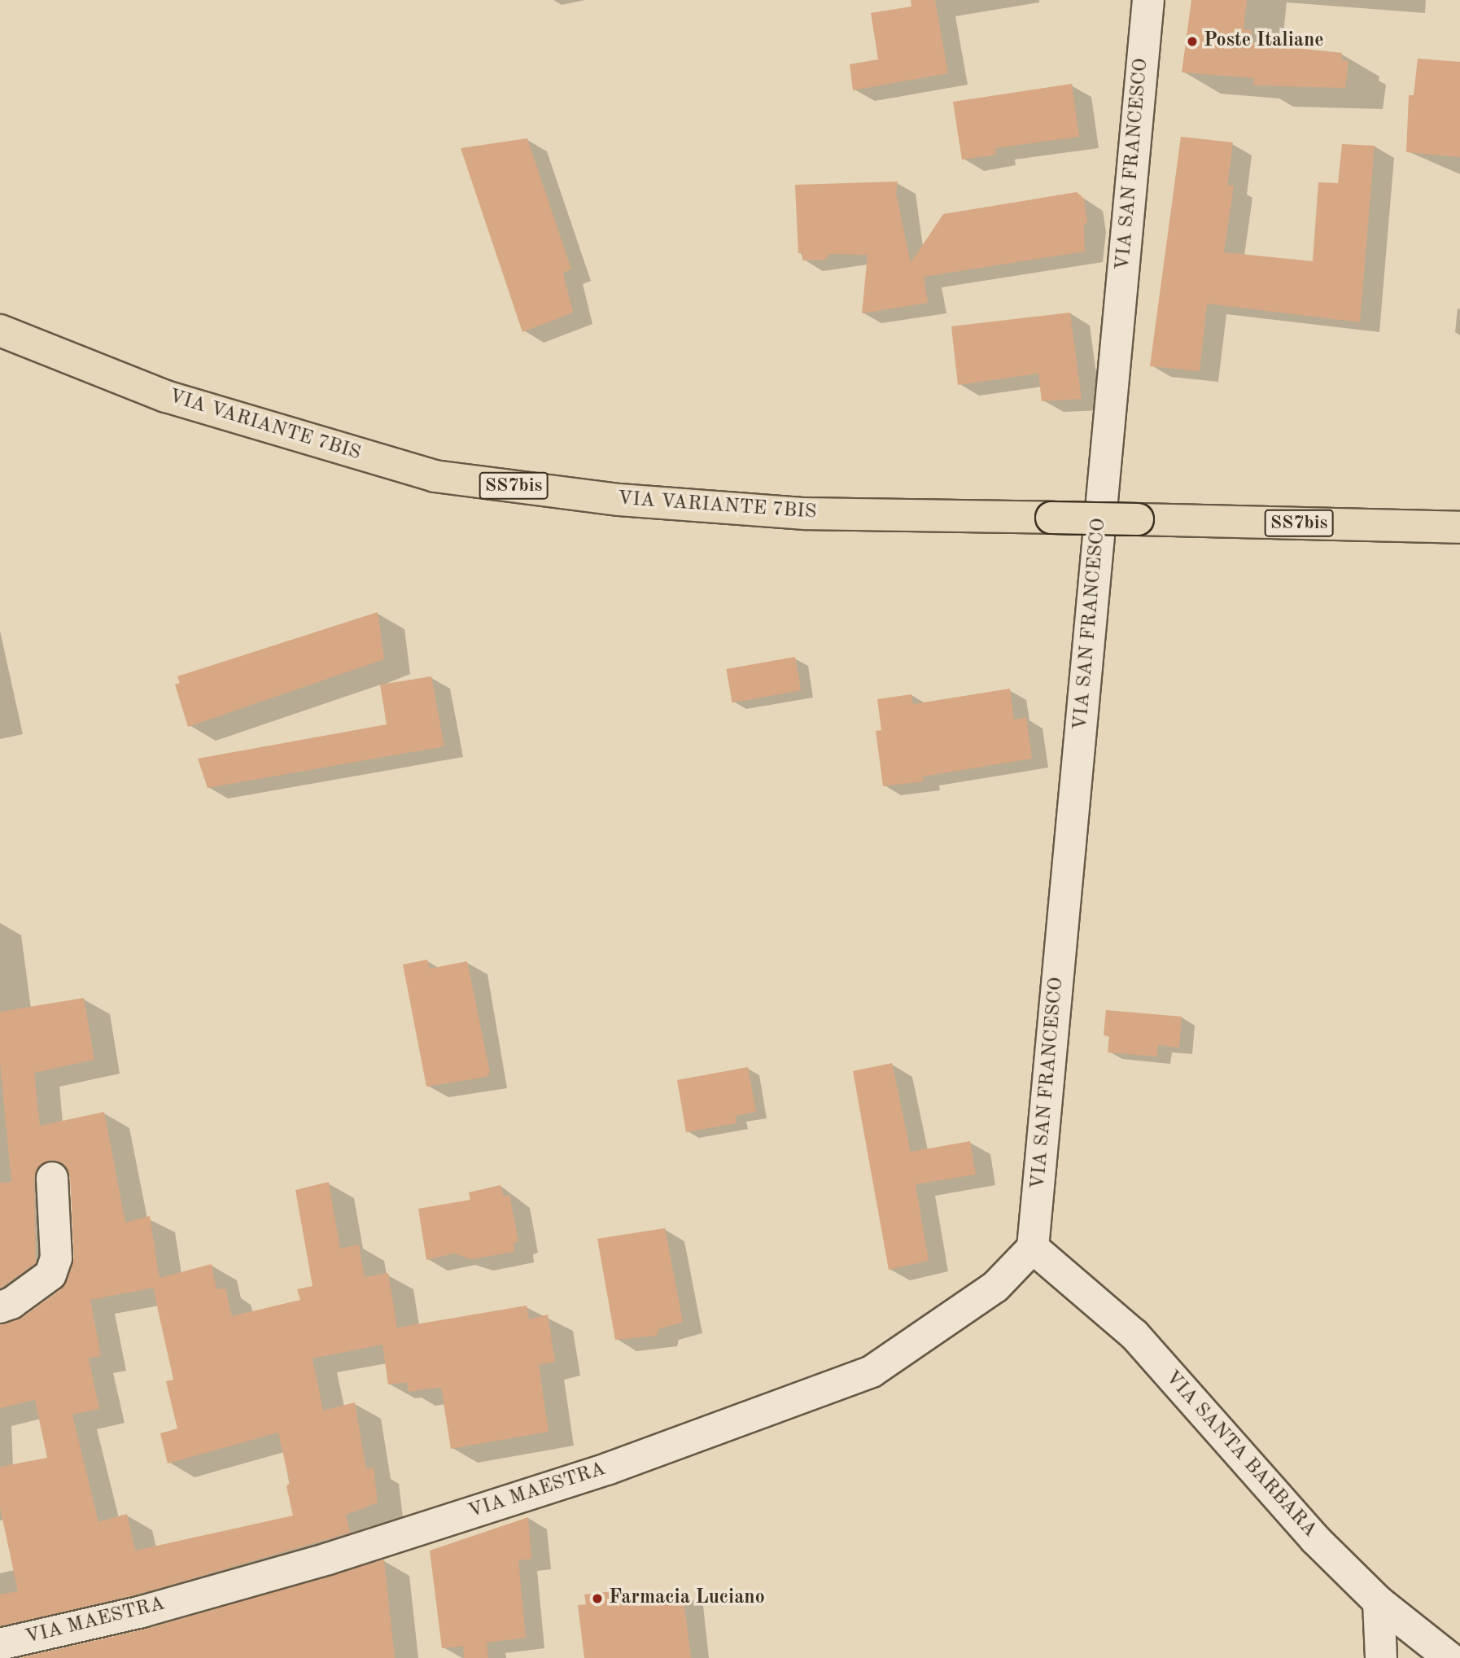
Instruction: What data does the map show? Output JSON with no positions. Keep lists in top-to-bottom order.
{
  "streets": {
    "main road": ["VIA VARIANTE 7BIS", "SS7bis"],
    "street": ["VIA SAN FRANCESCO", "VIA SANTA BARBARA", "VIA MAESTRA"]
  },
  "crossings": [
    ["VIA SAN FRANCESCO", "VIA SANTA BARBARA"],
    ["VIA SAN FRANCESCO", "VIA MAESTRA"],
    ["VIA SANTA BARBARA", "VIA MAESTRA"]
  ],
  "places": ["Poste Italiane", "Farmacia Luciano"]
}
